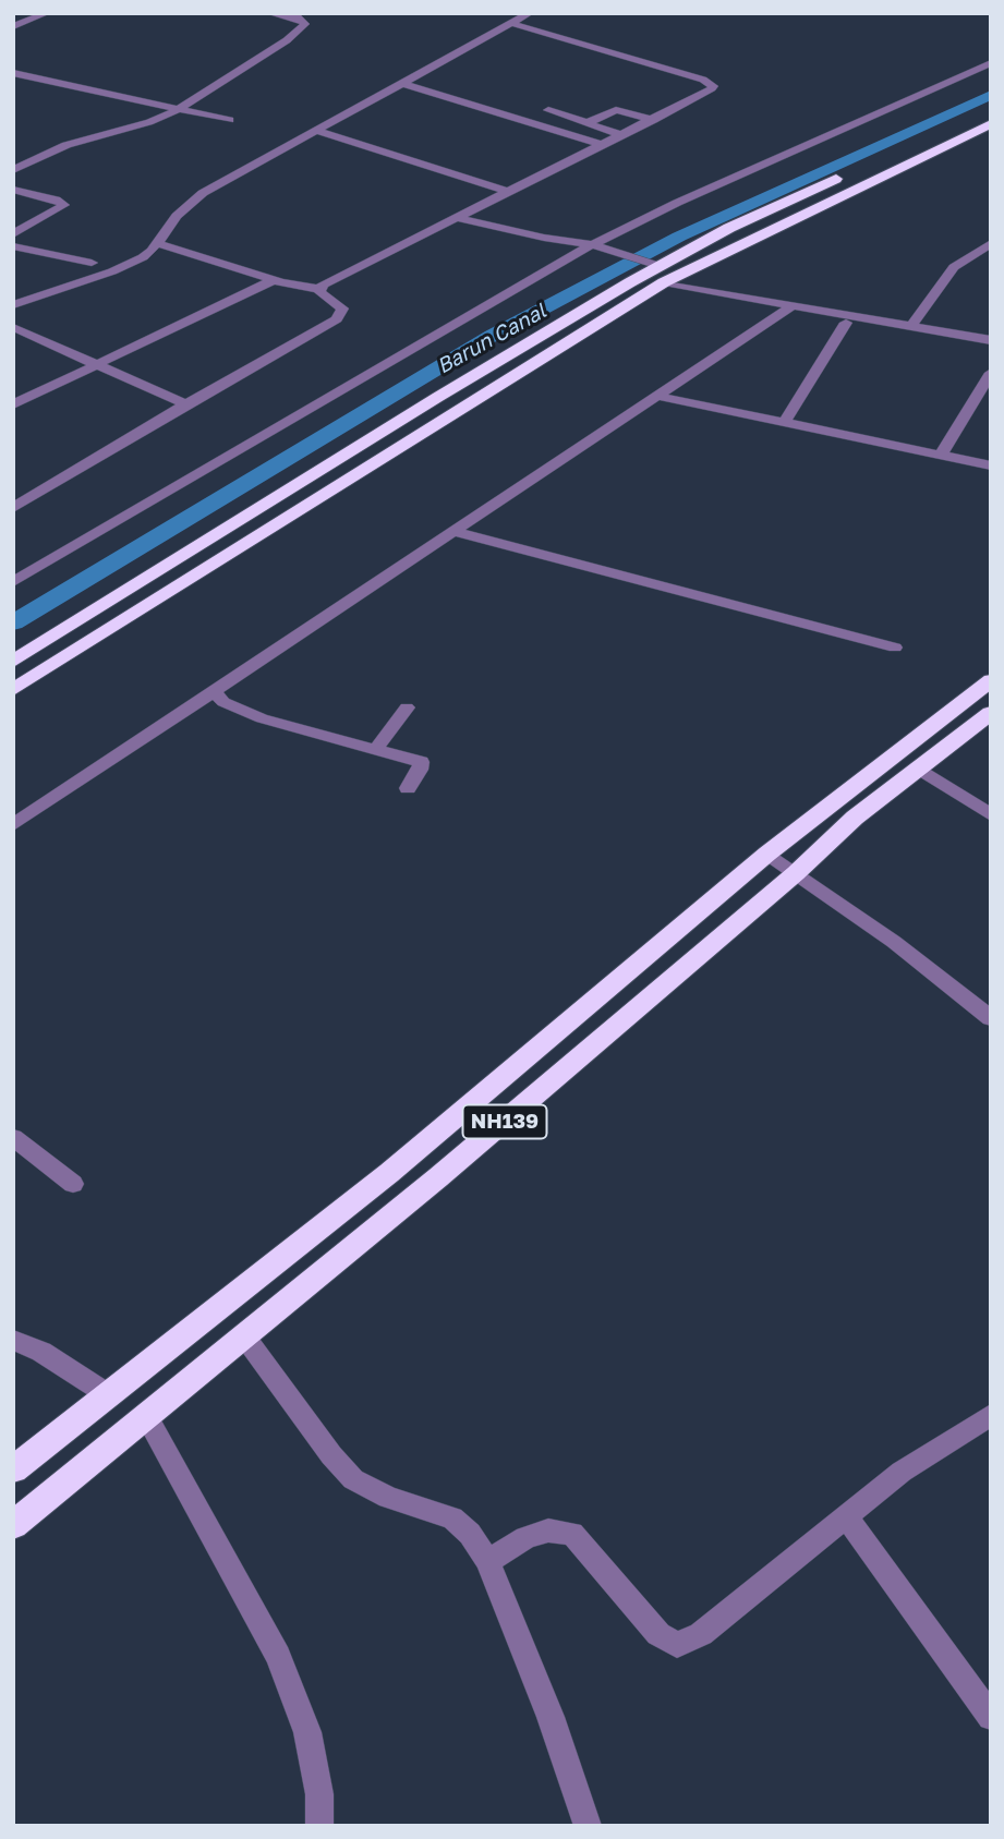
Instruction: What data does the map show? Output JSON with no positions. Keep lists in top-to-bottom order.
{
  "streets": {
    "highway": ["NH139"]
  },
  "water": ["Barun Canal"]
}
